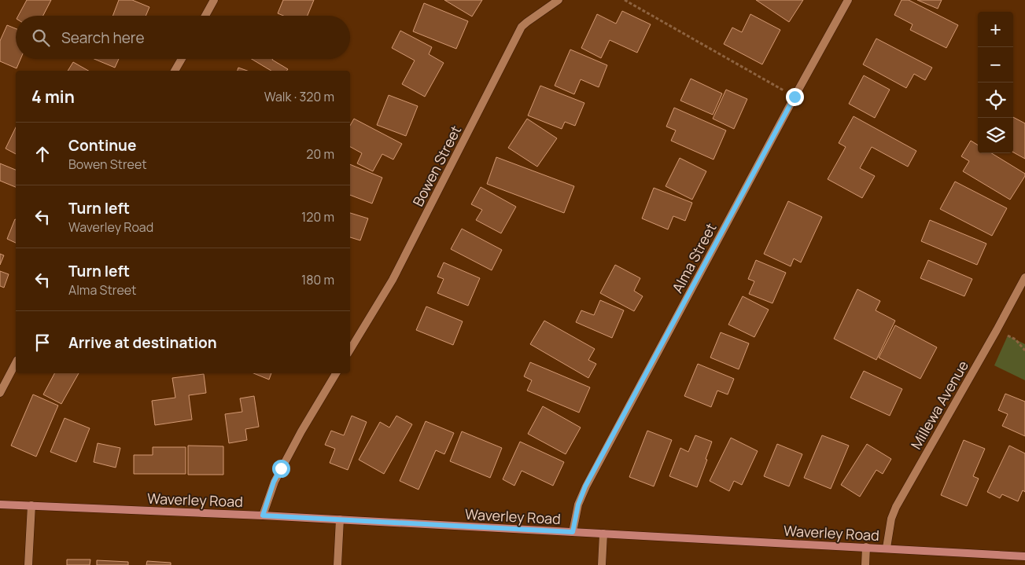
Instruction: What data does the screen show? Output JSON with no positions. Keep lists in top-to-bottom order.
{
  "streets": {
    "main road": ["Waverley Road"],
    "street": ["Bowen Street", "Alma Street", "Millewa Avenue"]
  },
  "crossings": [
    ["Alma Street", "Waverley Road"],
    ["Millewa Avenue", "Waverley Road"]
  ],
  "page": {
    "map_buttons": ["+", "−"],
    "search": "Search here",
    "heading": ["4 min", "Walk · 320 m"],
    "list": [
      ["Continue", "Bowen Street", "20 m"],
      ["Turn left", "Waverley Road", "120 m"],
      ["Turn left", "Alma Street", "180 m"],
      "Arrive at destination"
    ]
  }
}
